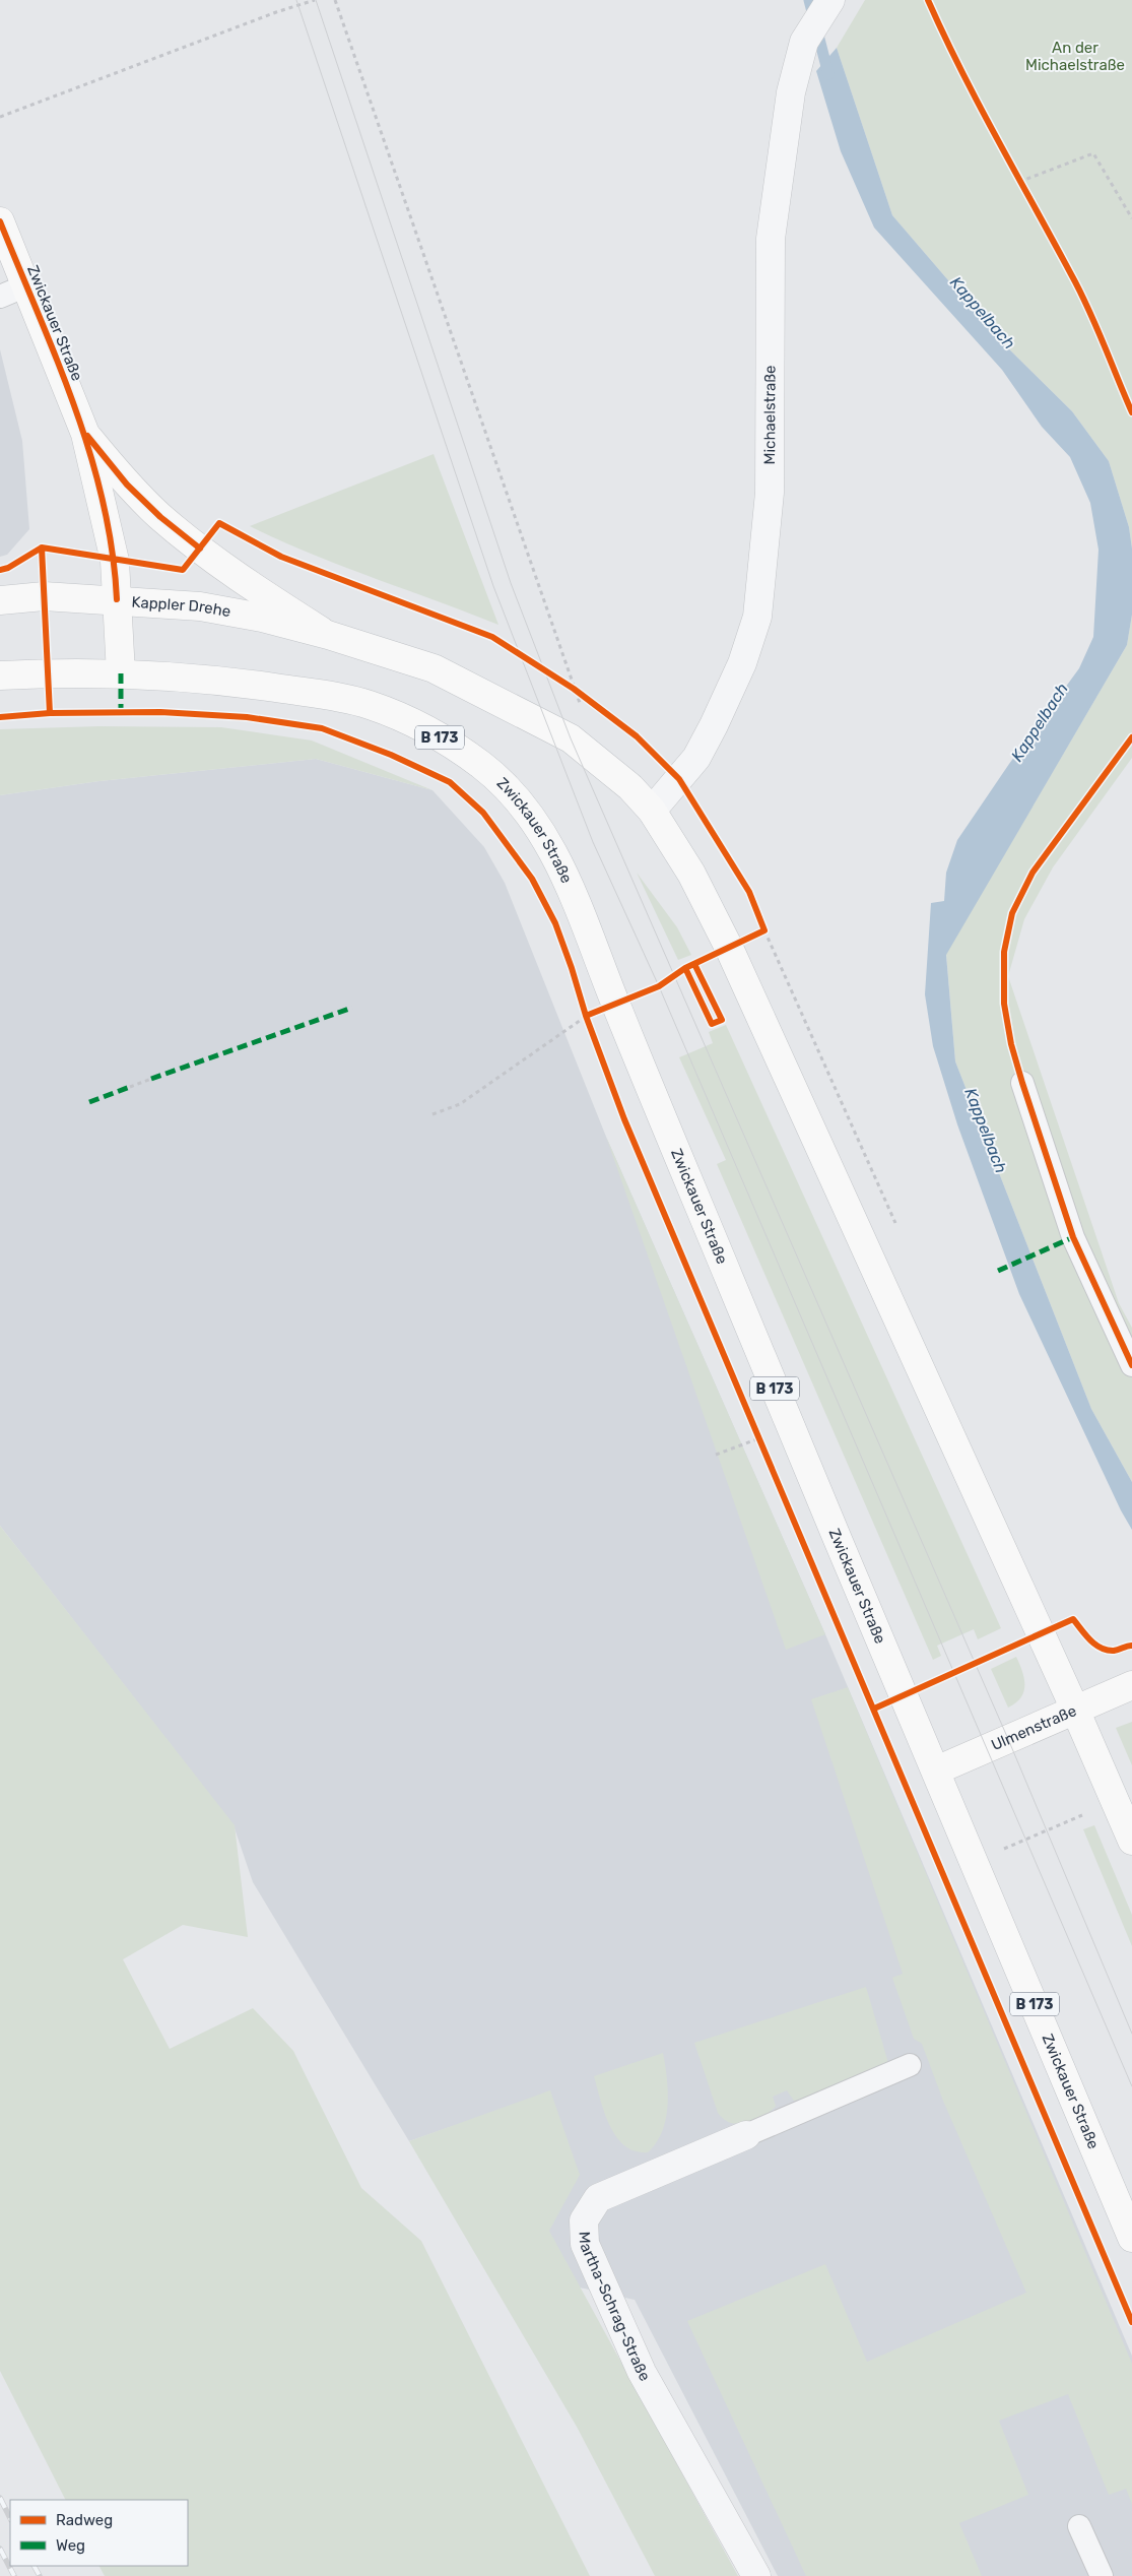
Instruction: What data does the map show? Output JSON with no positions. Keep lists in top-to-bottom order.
{
  "streets": {
    "main road": [
      "Zwickauer Straße",
      "Kappler Drehe",
      "B 173",
      "Ulmenstraße"
    ],
    "street": ["Michaelstraße", "Martha-Schrag-Straße"]
  },
  "crossings": [
    ["Zwickauer Straße", "Michaelstraße"],
    ["Zwickauer Straße", "Kappler Drehe"],
    ["Zwickauer Straße", "B 173"],
    ["Zwickauer Straße", "Ulmenstraße"]
  ],
  "water": ["Kappelbach"],
  "parks": ["An der Michaelstraße"],
  "legend": ["Radweg", "Weg"]
}
